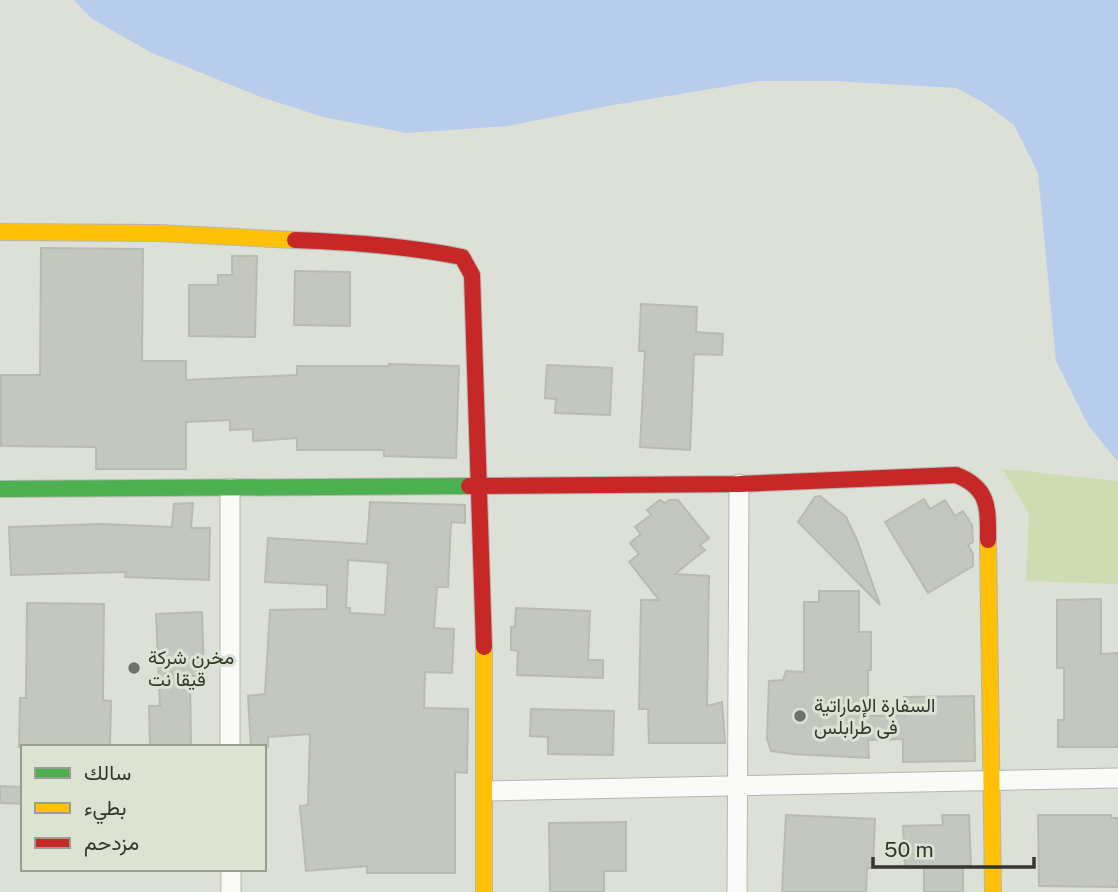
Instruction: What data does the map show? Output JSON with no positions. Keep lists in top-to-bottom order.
{
  "places": ["مخرن شركة قيقا نت", "السفارة الإماراتية فى طرابلس"],
  "legend": ["سالك", "بطيء", "مزدحم"],
  "scale_bar": "50 m"
}
